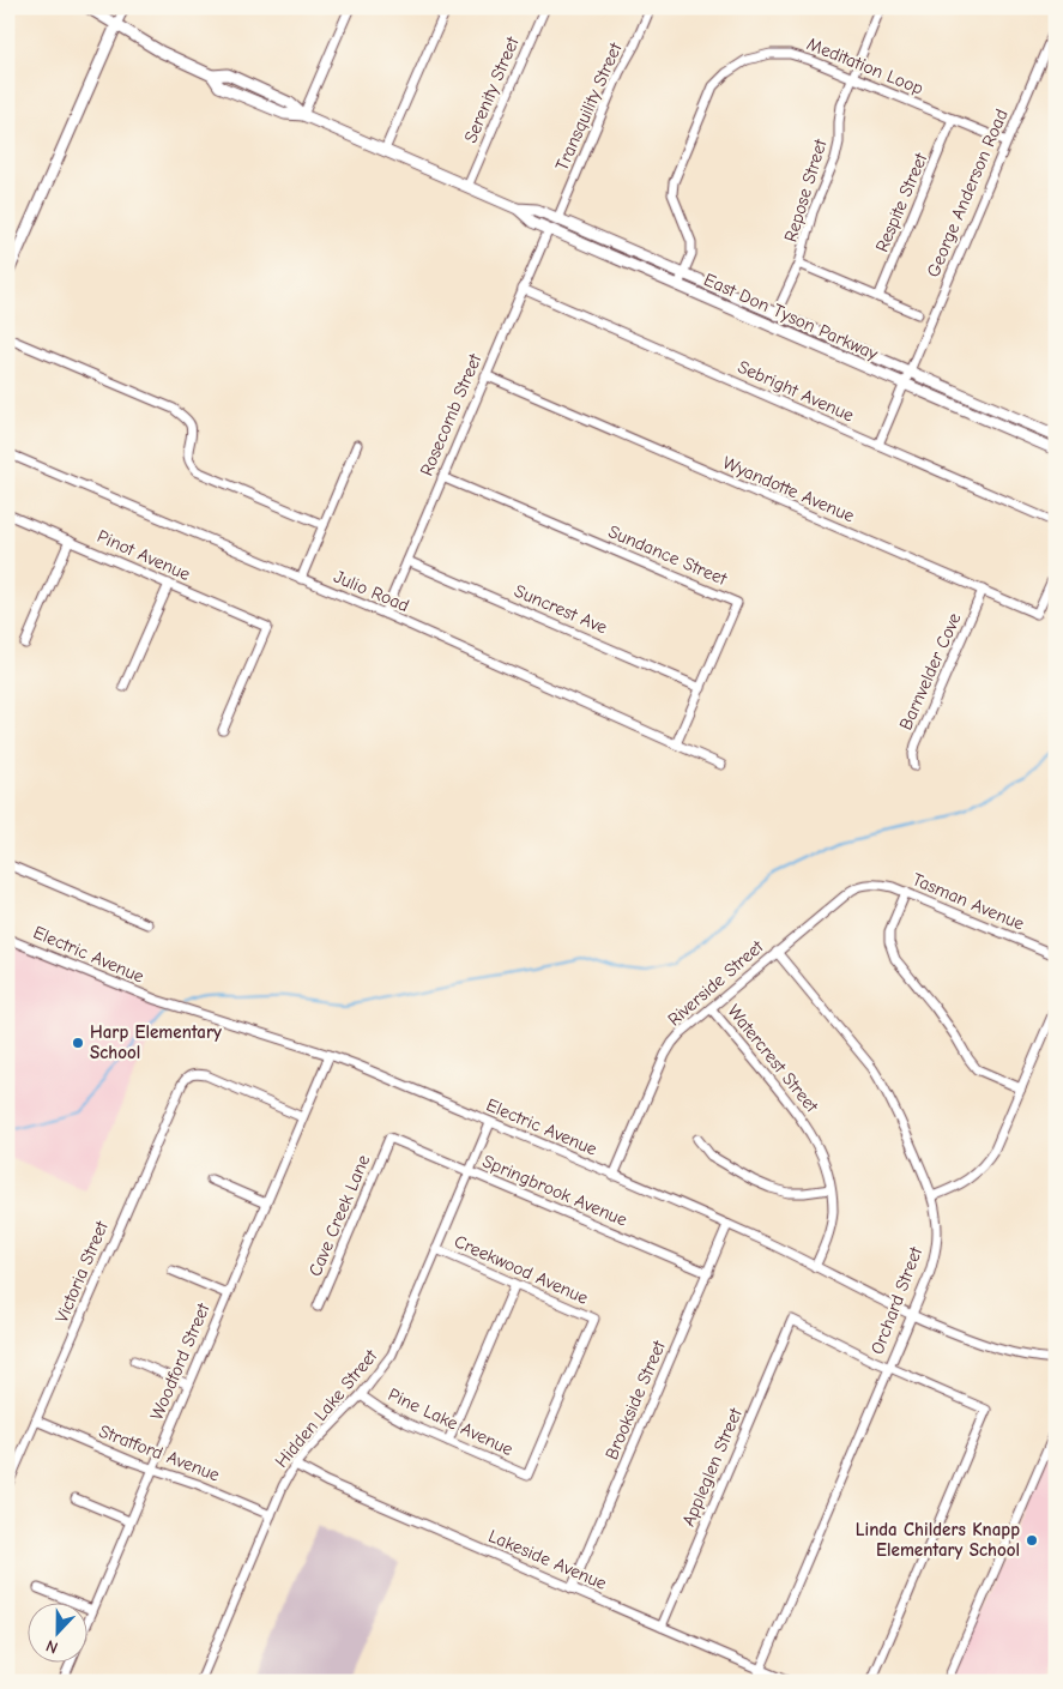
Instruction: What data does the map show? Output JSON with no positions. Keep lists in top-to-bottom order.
{
  "streets": {
    "main road": ["East Don Tyson Parkway"],
    "street": [
      "Meditation Loop",
      "Serenity Street",
      "Transquility Street",
      "Repose Street",
      "George Anderson Road",
      "Respite Street",
      "Sebright Avenue",
      "Rosecomb Street",
      "Wyandotte Avenue",
      "Pinot Avenue",
      "Sundance Street",
      "Julio Road",
      "Suncrest Ave",
      "Barnvelder Cove",
      "Tasman Avenue",
      "Electric Avenue",
      "Riverside Street",
      "Watercrest Street",
      "Springbrook Avenue",
      "Cave Creek Lane",
      "Creekwood Avenue",
      "Victoria Street",
      "Orchard Street",
      "Woodford Street",
      "Brookside Street",
      "Hidden Lake Street",
      "Pine Lake Avenue",
      "Stratford Avenue",
      "Appleglen Street",
      "Lakeside Avenue"
    ]
  },
  "crossings": [
    ["Meditation Loop", "Repose Street"],
    ["Meditation Loop", "George Anderson Road"],
    ["Meditation Loop", "Respite Street"],
    ["Meditation Loop", "East Don Tyson Parkway"],
    ["Serenity Street", "East Don Tyson Parkway"],
    ["Transquility Street", "East Don Tyson Parkway"],
    ["Repose Street", "East Don Tyson Parkway"],
    ["George Anderson Road", "East Don Tyson Parkway"],
    ["George Anderson Road", "Sebright Avenue"],
    ["East Don Tyson Parkway", "Rosecomb Street"],
    ["Sebright Avenue", "Rosecomb Street"],
    ["Rosecomb Street", "Wyandotte Avenue"],
    ["Rosecomb Street", "Sundance Street"],
    ["Rosecomb Street", "Julio Road"],
    ["Rosecomb Street", "Suncrest Ave"],
    ["Wyandotte Avenue", "Barnvelder Cove"],
    ["Sundance Street", "Julio Road"],
    ["Sundance Street", "Suncrest Ave"],
    ["Tasman Avenue", "Riverside Street"],
    ["Electric Avenue", "Riverside Street"],
    ["Electric Avenue", "Watercrest Street"],
    ["Electric Avenue", "Orchard Street"],
    ["Electric Avenue", "Woodford Street"],
    ["Electric Avenue", "Brookside Street"],
    ["Electric Avenue", "Hidden Lake Street"],
    ["Riverside Street", "Watercrest Street"],
    ["Riverside Street", "Orchard Street"],
    ["Springbrook Avenue", "Cave Creek Lane"],
    ["Springbrook Avenue", "Brookside Street"],
    ["Springbrook Avenue", "Hidden Lake Street"],
    ["Creekwood Avenue", "Hidden Lake Street"],
    ["Creekwood Avenue", "Pine Lake Avenue"],
    ["Victoria Street", "Woodford Street"],
    ["Victoria Street", "Stratford Avenue"],
    ["Orchard Street", "Appleglen Street"],
    ["Orchard Street", "Lakeside Avenue"],
    ["Woodford Street", "Stratford Avenue"],
    ["Brookside Street", "Lakeside Avenue"],
    ["Hidden Lake Street", "Pine Lake Avenue"],
    ["Hidden Lake Street", "Stratford Avenue"],
    ["Hidden Lake Street", "Lakeside Avenue"],
    ["Appleglen Street", "Lakeside Avenue"]
  ],
  "places": ["Harp Elementary School", "Linda Childers Knapp Elementary School"],
  "north": "bottom"
}
